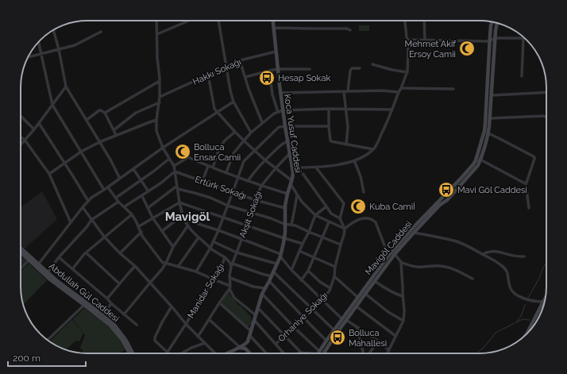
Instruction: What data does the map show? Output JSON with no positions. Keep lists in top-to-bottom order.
{
  "streets": {
    "street": [
      "Hakkı Sokağı",
      "Koca Yusuf Caddesi",
      "Ertürk Sokağı",
      "Akşit Sokağı",
      "Mavigöl Caddesi",
      "Manidar Sokağı",
      "Abdullah Gül Caddesi",
      "Orhaniye Sokağı"
    ]
  },
  "crossings": [
    ["Hakkı Sokağı", "Koca Yusuf Caddesi"],
    ["Koca Yusuf Caddesi", "Ertürk Sokağı"],
    ["Koca Yusuf Caddesi", "Akşit Sokağı"],
    ["Ertürk Sokağı", "Akşit Sokağı"]
  ],
  "districts": ["Mavigöl"],
  "places": {
    "mosque": ["Mehmet Akif Ersoy Camii", "Bolluca Ensar Camii", "Kuba Camiİ"],
    "bus stop": ["Hesap Sokak", "Mavi Göl Caddesi", "Bolluca Mahallesi"]
  },
  "scale_bar": "200 m"
}
